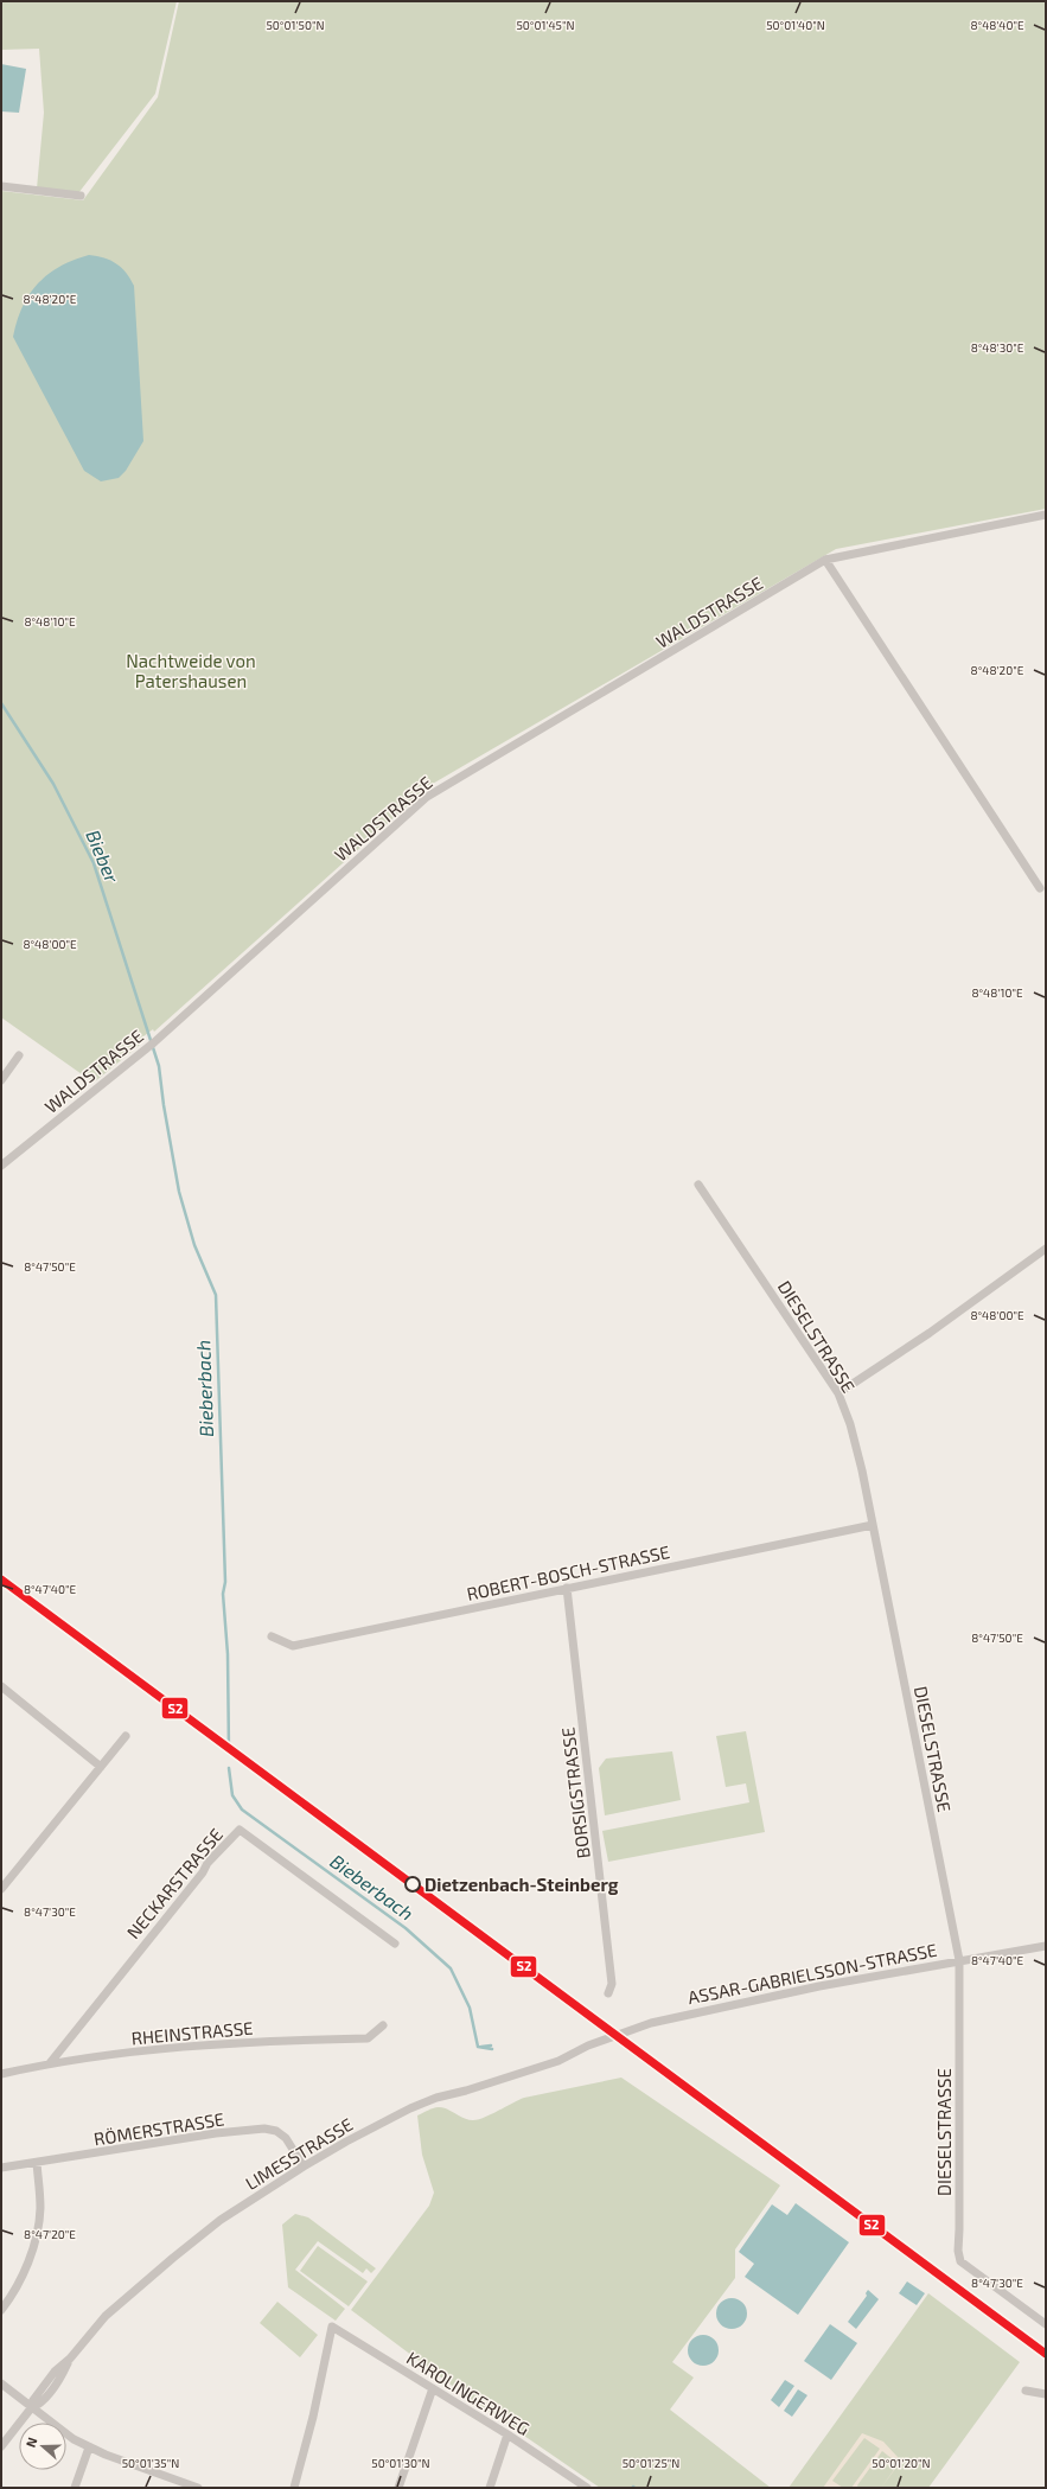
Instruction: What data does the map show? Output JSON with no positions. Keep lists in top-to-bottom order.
{
  "streets": {
    "street": [
      "WALDSTRASSE",
      "DIESELSTRASSE",
      "ROBERT-BOSCH-STRASSE",
      "BORSIGSTRASSE",
      "NECKARSTRASSE",
      "ASSAR-GABRIELSSON-STRASSE",
      "RHEINSTRASSE",
      "RÖMERSTRASSE",
      "LIMESSTRASSE",
      "KAROLINGERWEG"
    ]
  },
  "crossings": [
    ["DIESELSTRASSE", "ROBERT-BOSCH-STRASSE"],
    ["DIESELSTRASSE", "ASSAR-GABRIELSSON-STRASSE"],
    ["ROBERT-BOSCH-STRASSE", "BORSIGSTRASSE"],
    ["NECKARSTRASSE", "RHEINSTRASSE"],
    ["ASSAR-GABRIELSSON-STRASSE", "LIMESSTRASSE"],
    ["RÖMERSTRASSE", "LIMESSTRASSE"]
  ],
  "water": ["Bieber", "Bieberbach"],
  "parks": ["Nachtweide von Patershausen"],
  "places": ["Dietzenbach-Steinberg"],
  "lines": ["transit line S2"],
  "north": "left",
  "coordinates": [
    "8°48'40\"E",
    "50°01'50\"N",
    "50°01'45\"N",
    "50°01'40\"N",
    "8°48'20\"E",
    "8°48'30\"E",
    "8°48'10\"E",
    "8°48'00\"E",
    "8°47'50\"E",
    "8°47'40\"E",
    "8°47'30\"E",
    "8°47'20\"E",
    "50°01'35\"N",
    "50°01'30\"N",
    "50°01'25\"N",
    "50°01'20\"N"
  ]
}
